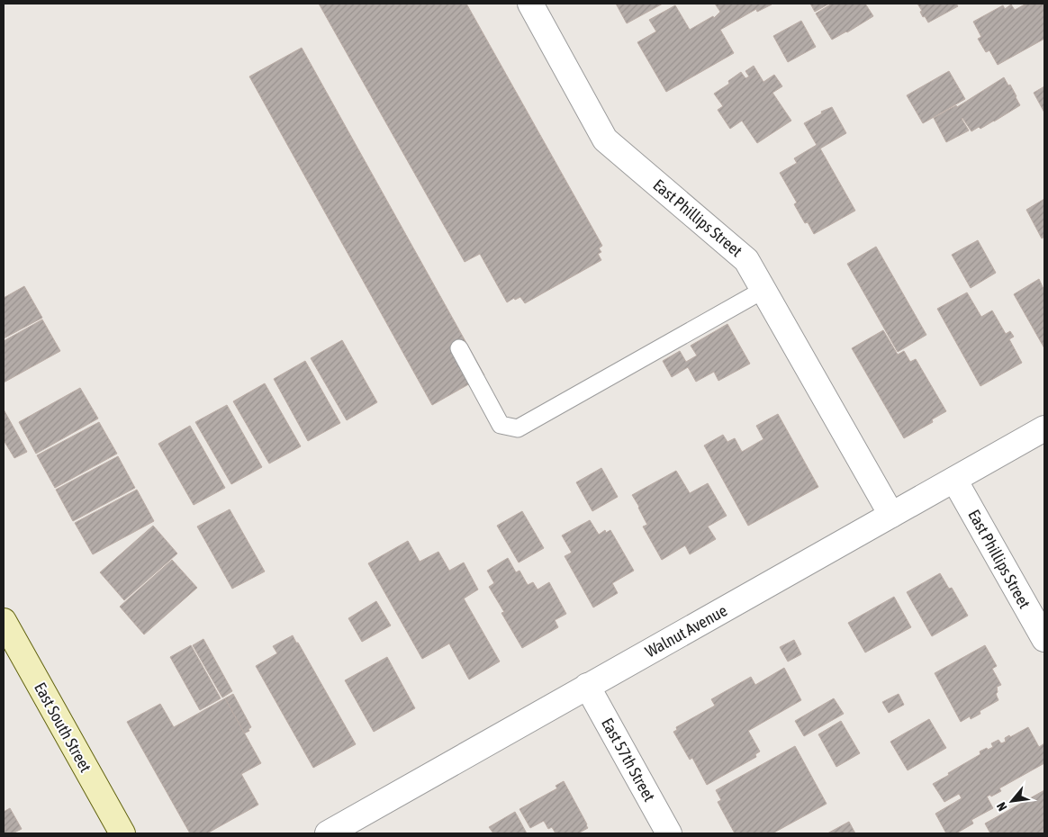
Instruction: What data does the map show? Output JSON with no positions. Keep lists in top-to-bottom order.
{
  "streets": {
    "main road": ["East South Street"],
    "street": ["East Phillips Street", "Walnut Avenue", "East 57th Street"]
  },
  "crossings": [
    ["East Phillips Street", "Walnut Avenue"],
    ["Walnut Avenue", "East 57th Street"]
  ],
  "north": "bottom left"
}
